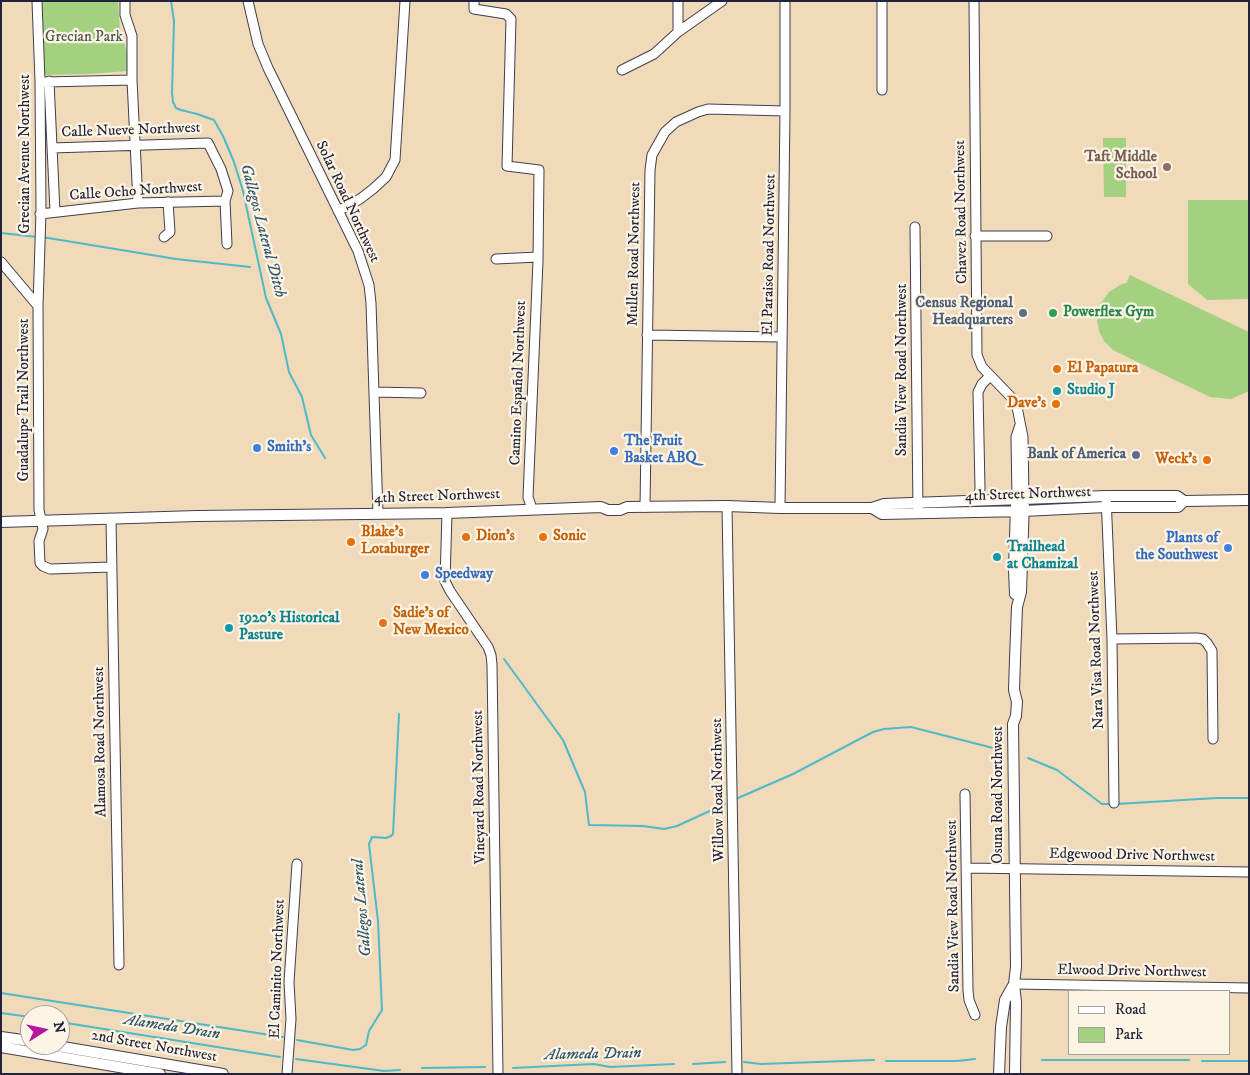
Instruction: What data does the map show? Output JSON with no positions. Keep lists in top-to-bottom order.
{
  "streets": {
    "main road": ["4th Street Northwest", "Osuna Road Northwest", "2nd Street Northwest"],
    "street": [
      "Calle Nueve Northwest",
      "Grecian Avenue Northwest",
      "Calle Ocho Northwest",
      "Solar Road Northwest",
      "Chavez Road Northwest",
      "Mullen Road Northwest",
      "El Paraiso Road Northwest",
      "Sandia View Road Northwest",
      "Camino Español Northwest",
      "Guadalupe Trail Northwest",
      "Nara Visa Road Northwest",
      "Alamosa Road Northwest",
      "Vineyard Road Northwest",
      "Willow Road Northwest",
      "Edgewood Drive Northwest",
      "El Caminito Northwest",
      "Elwood Drive Northwest"
    ]
  },
  "crossings": [
    ["Calle Nueve Northwest", "Calle Ocho Northwest"],
    ["Grecian Avenue Northwest", "Calle Ocho Northwest"],
    ["Grecian Avenue Northwest", "Guadalupe Trail Northwest"],
    ["Solar Road Northwest", "4th Street Northwest"],
    ["Mullen Road Northwest", "El Paraiso Road Northwest"],
    ["Mullen Road Northwest", "4th Street Northwest"],
    ["El Paraiso Road Northwest", "4th Street Northwest"],
    ["Sandia View Road Northwest", "4th Street Northwest"],
    ["Sandia View Road Northwest", "Edgewood Drive Northwest"],
    ["Camino Español Northwest", "4th Street Northwest"],
    ["Guadalupe Trail Northwest", "4th Street Northwest"],
    ["Guadalupe Trail Northwest", "Alamosa Road Northwest"],
    ["4th Street Northwest", "Nara Visa Road Northwest"],
    ["4th Street Northwest", "Alamosa Road Northwest"],
    ["4th Street Northwest", "Vineyard Road Northwest"],
    ["4th Street Northwest", "Willow Road Northwest"],
    ["4th Street Northwest", "Osuna Road Northwest"],
    ["Osuna Road Northwest", "Edgewood Drive Northwest"],
    ["Osuna Road Northwest", "Elwood Drive Northwest"]
  ],
  "water": ["Gallegos Lateral Ditch", "Gallegos Lateral", "Alameda Drain"],
  "parks": ["Grecian Park"],
  "places": [
    "Taft Middle School",
    "Census Regional Headquarters",
    "Powerflex Gym",
    "El Papatura",
    "Studio J",
    "Dave's",
    "Smith's",
    "The Fruit Basket ABQ",
    "Bank of America",
    "Weck's",
    "Dion's",
    "Sonic",
    "Blake's Lotaburger",
    "Plants of the Southwest",
    "Trailhead at Chamizal",
    "Speedway",
    "Sadie's of New Mexico",
    "1920's Historical Pasture"
  ],
  "legend": ["Road", "Park"],
  "north": "right"
}
